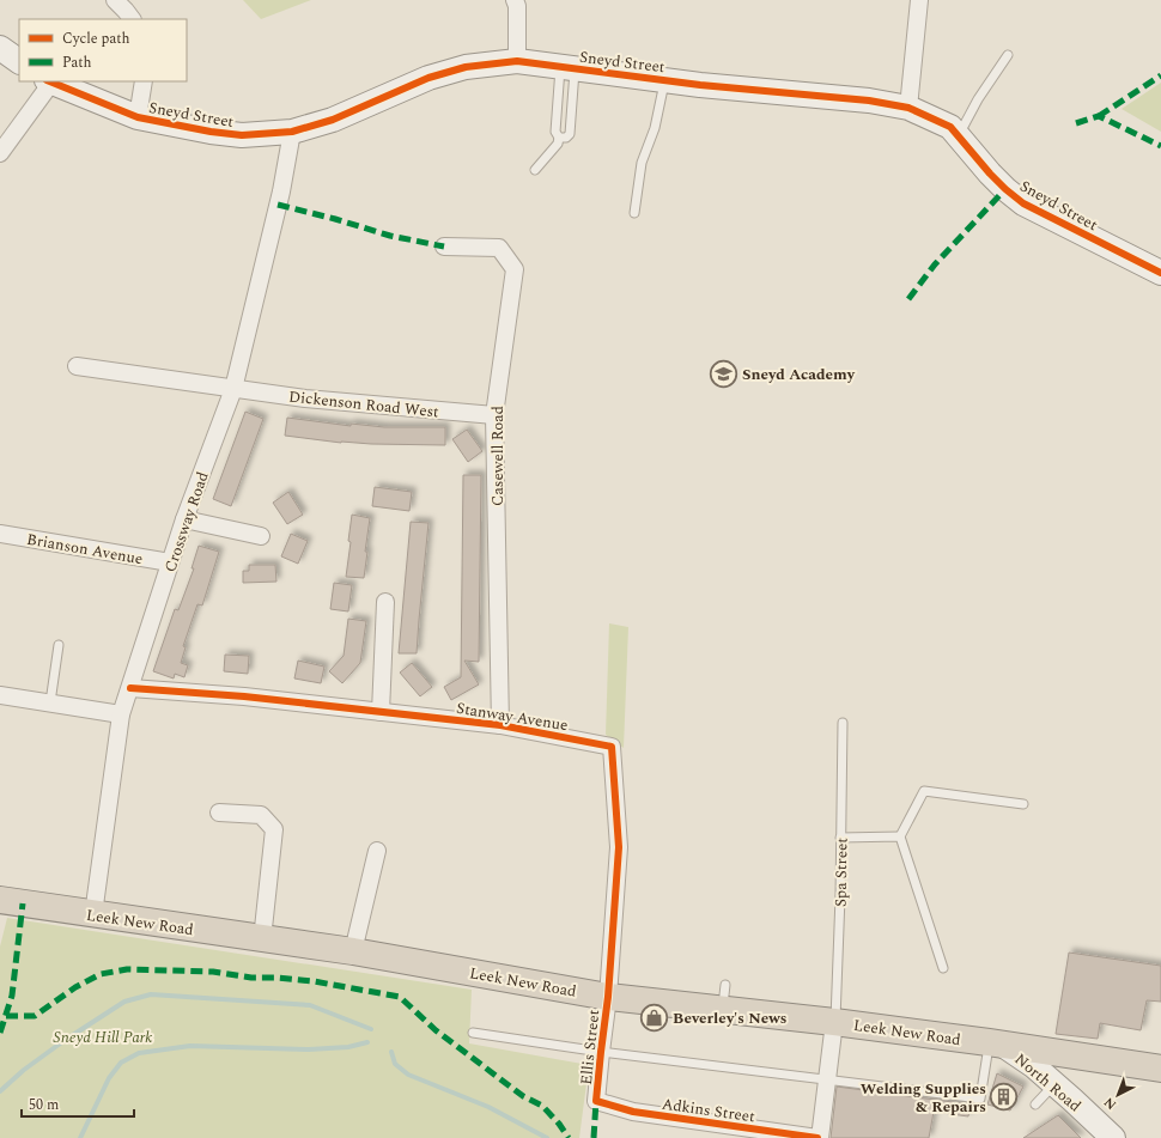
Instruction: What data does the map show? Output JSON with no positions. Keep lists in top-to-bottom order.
{
  "streets": {
    "highway": ["Leek New Road"],
    "street": [
      "Sneyd Street",
      "Dickenson Road West",
      "Casewell Road",
      "Crossway Road",
      "Brianson Avenue",
      "Stanway Avenue",
      "Ellis Street",
      "North Road",
      "Adkins Street"
    ],
    "lane": ["Spa Street"]
  },
  "crossings": [
    ["Sneyd Street", "Crossway Road"],
    ["Dickenson Road West", "Casewell Road"],
    ["Dickenson Road West", "Crossway Road"],
    ["Casewell Road", "Stanway Avenue"],
    ["Crossway Road", "Brianson Avenue"],
    ["Crossway Road", "Stanway Avenue"],
    ["Crossway Road", "Leek New Road"],
    ["Stanway Avenue", "Leek New Road"],
    ["Stanway Avenue", "Ellis Street"],
    ["Spa Street", "Leek New Road"],
    ["Leek New Road", "Ellis Street"],
    ["Leek New Road", "North Road"],
    ["Ellis Street", "Adkins Street"]
  ],
  "parks": ["Sneyd Hill Park"],
  "places": {
    "school or university": ["Sneyd Academy"],
    "shop": ["Beverley's News"],
    "building": ["Welding Supplies & Repairs"]
  },
  "legend": ["Cycle path", "Path"],
  "scale_bar": "50 m",
  "north": "bottom left"
}
